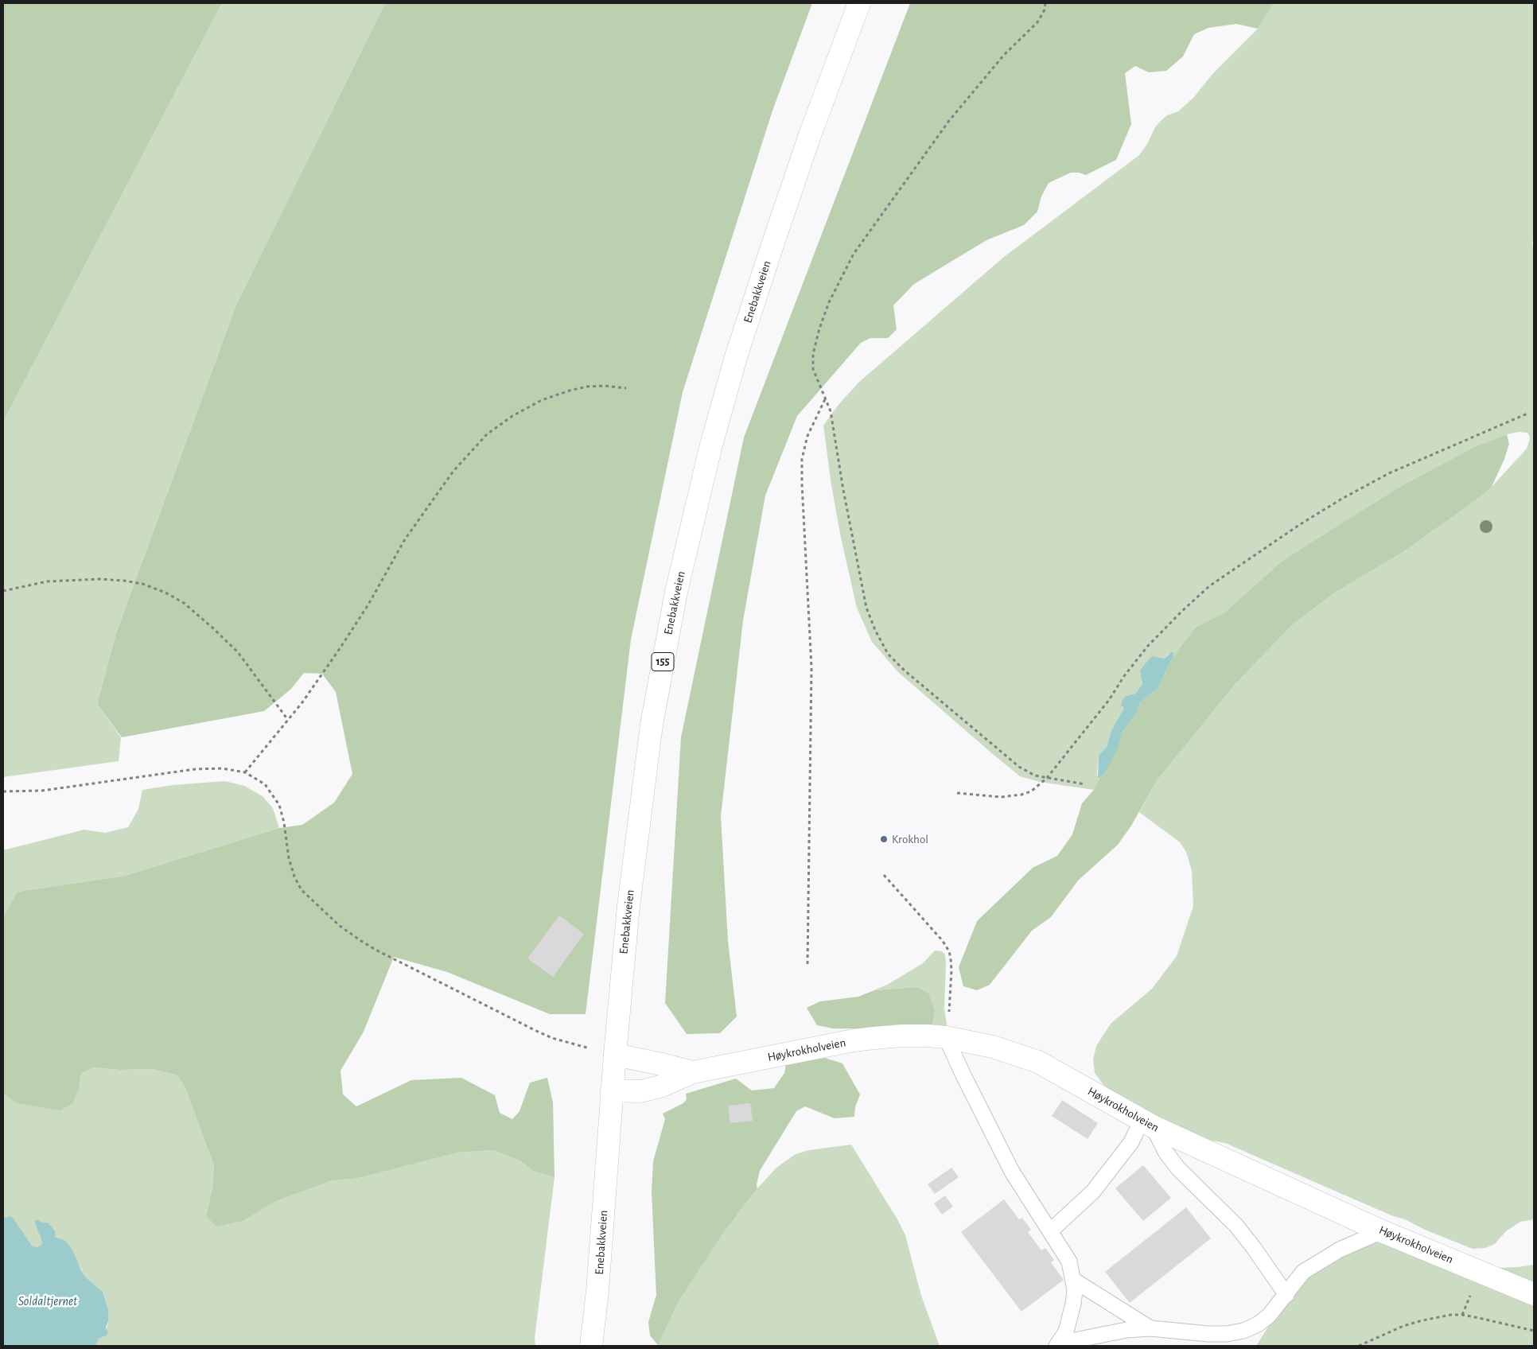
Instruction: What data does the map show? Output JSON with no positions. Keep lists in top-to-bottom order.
{
  "streets": {
    "main road": ["Enebakkveien", "155", "Høykrokholveien"]
  },
  "crossings": [
    ["Enebakkveien", "Høykrokholveien"]
  ],
  "water": ["Soldaltjernet"],
  "places": ["Krokhol"]
}
